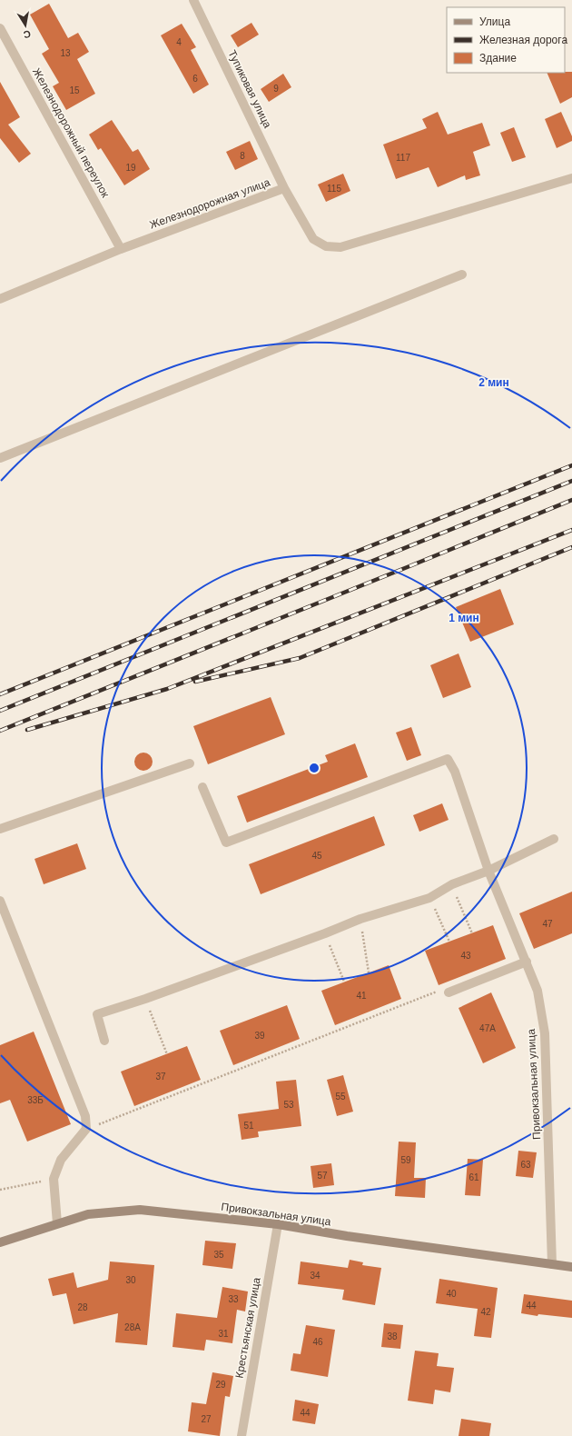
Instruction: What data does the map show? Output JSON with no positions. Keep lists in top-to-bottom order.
{
  "streets": {
    "main road": ["Привокзальная улица"],
    "street": [
      "Тупиковая улица",
      "Железнодорожный переулок",
      "Железнодорожная улица",
      "Крестьянская улица"
    ]
  },
  "crossings": [
    ["Тупиковая улица", "Железнодорожная улица"],
    ["Железнодорожный переулок", "Железнодорожная улица"],
    ["Привокзальная улица", "Крестьянская улица"]
  ],
  "house_numbers": [
    "4",
    "13",
    "6",
    "9",
    "15",
    "8",
    "117",
    "19",
    "115",
    "45",
    "47",
    "43",
    "41",
    "47А",
    "39",
    "37",
    "55",
    "33Б",
    "53",
    "51",
    "59",
    "63",
    "57",
    "61",
    "35",
    "34",
    "30",
    "40",
    "33",
    "44",
    "28",
    "42",
    "28А",
    "31",
    "38",
    "46",
    "29",
    "44",
    "27"
  ],
  "legend": ["Улица", "Железная дорога", "Здание"],
  "north": "bottom",
  "rings": ["2 мин", "1 мин"]
}
